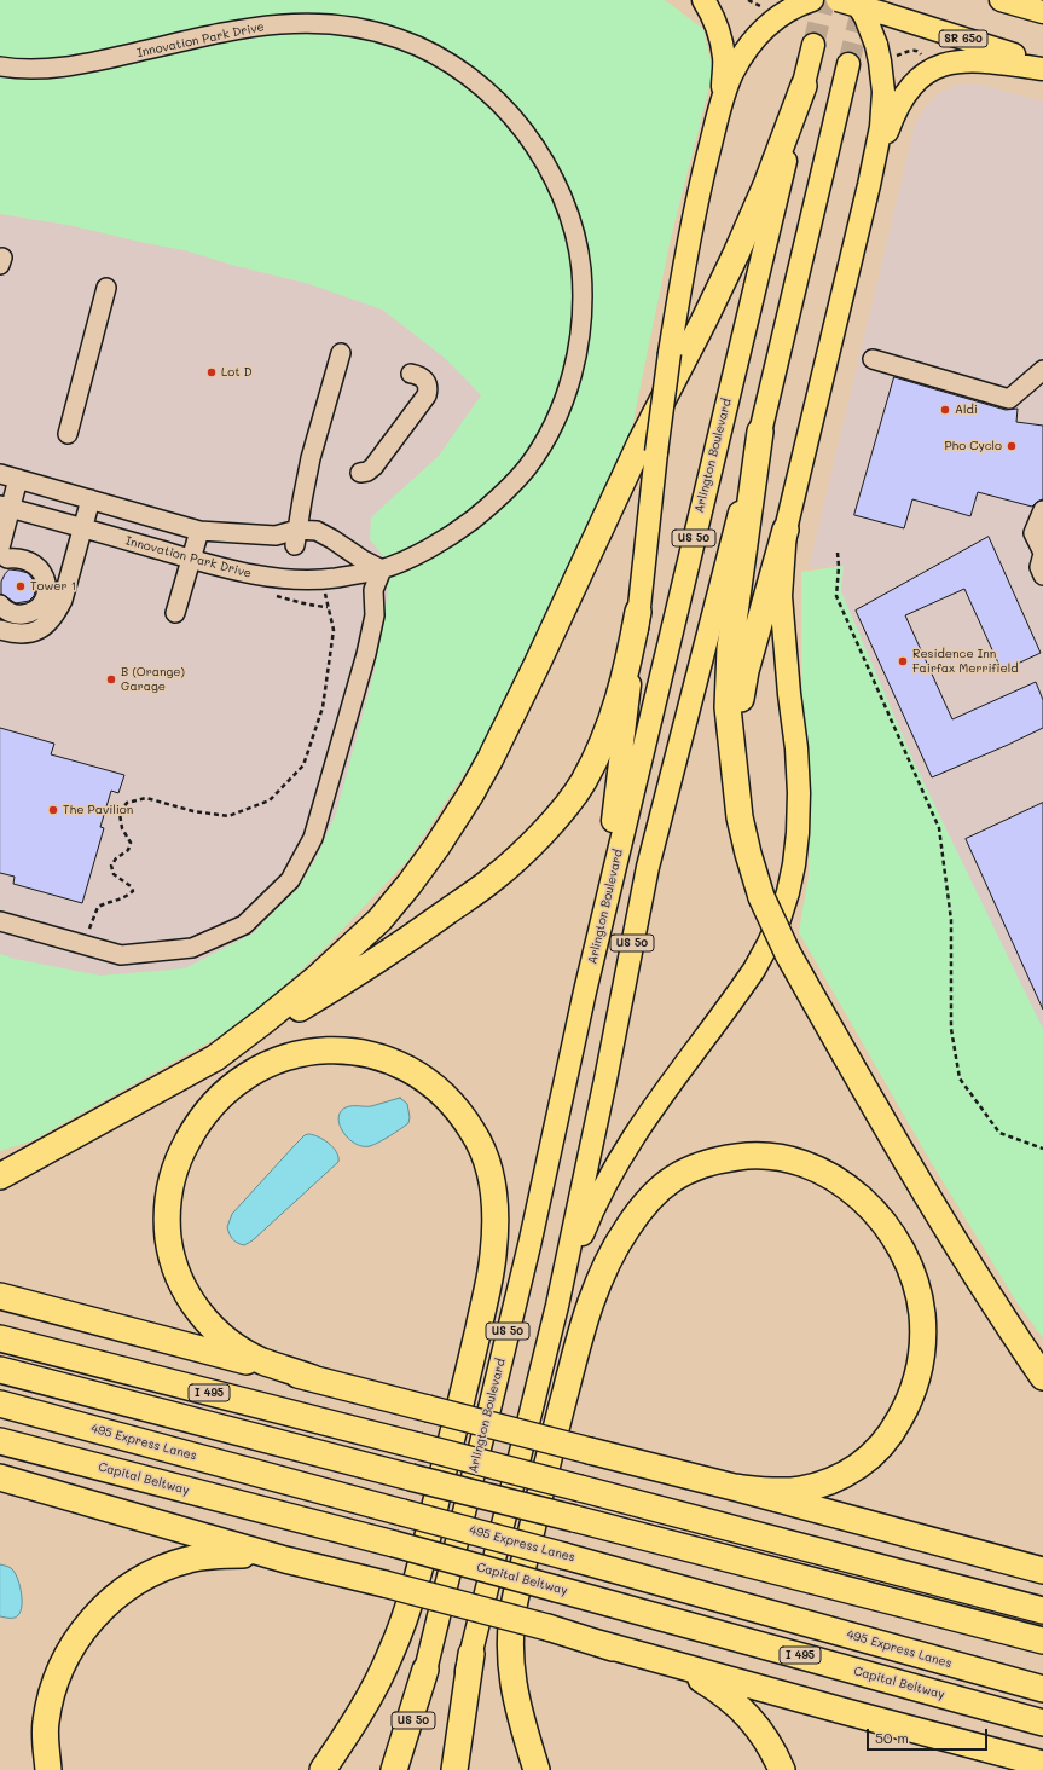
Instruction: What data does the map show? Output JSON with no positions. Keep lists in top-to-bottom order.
{
  "streets": {
    "highway": ["I 495", "495 Express Lanes", "Capital Beltway"],
    "main road": ["SR 650", "Arlington Boulevard", "US 50"],
    "street": ["Innovation Park Drive"]
  },
  "places": [
    "Lot D",
    "Aldi",
    "Pho Cyclo",
    "Tower 1",
    "Residence Inn Fairfax Merrifield",
    "B (Orange) Garage",
    "The Pavilion"
  ],
  "scale_bar": "50 m"
}
